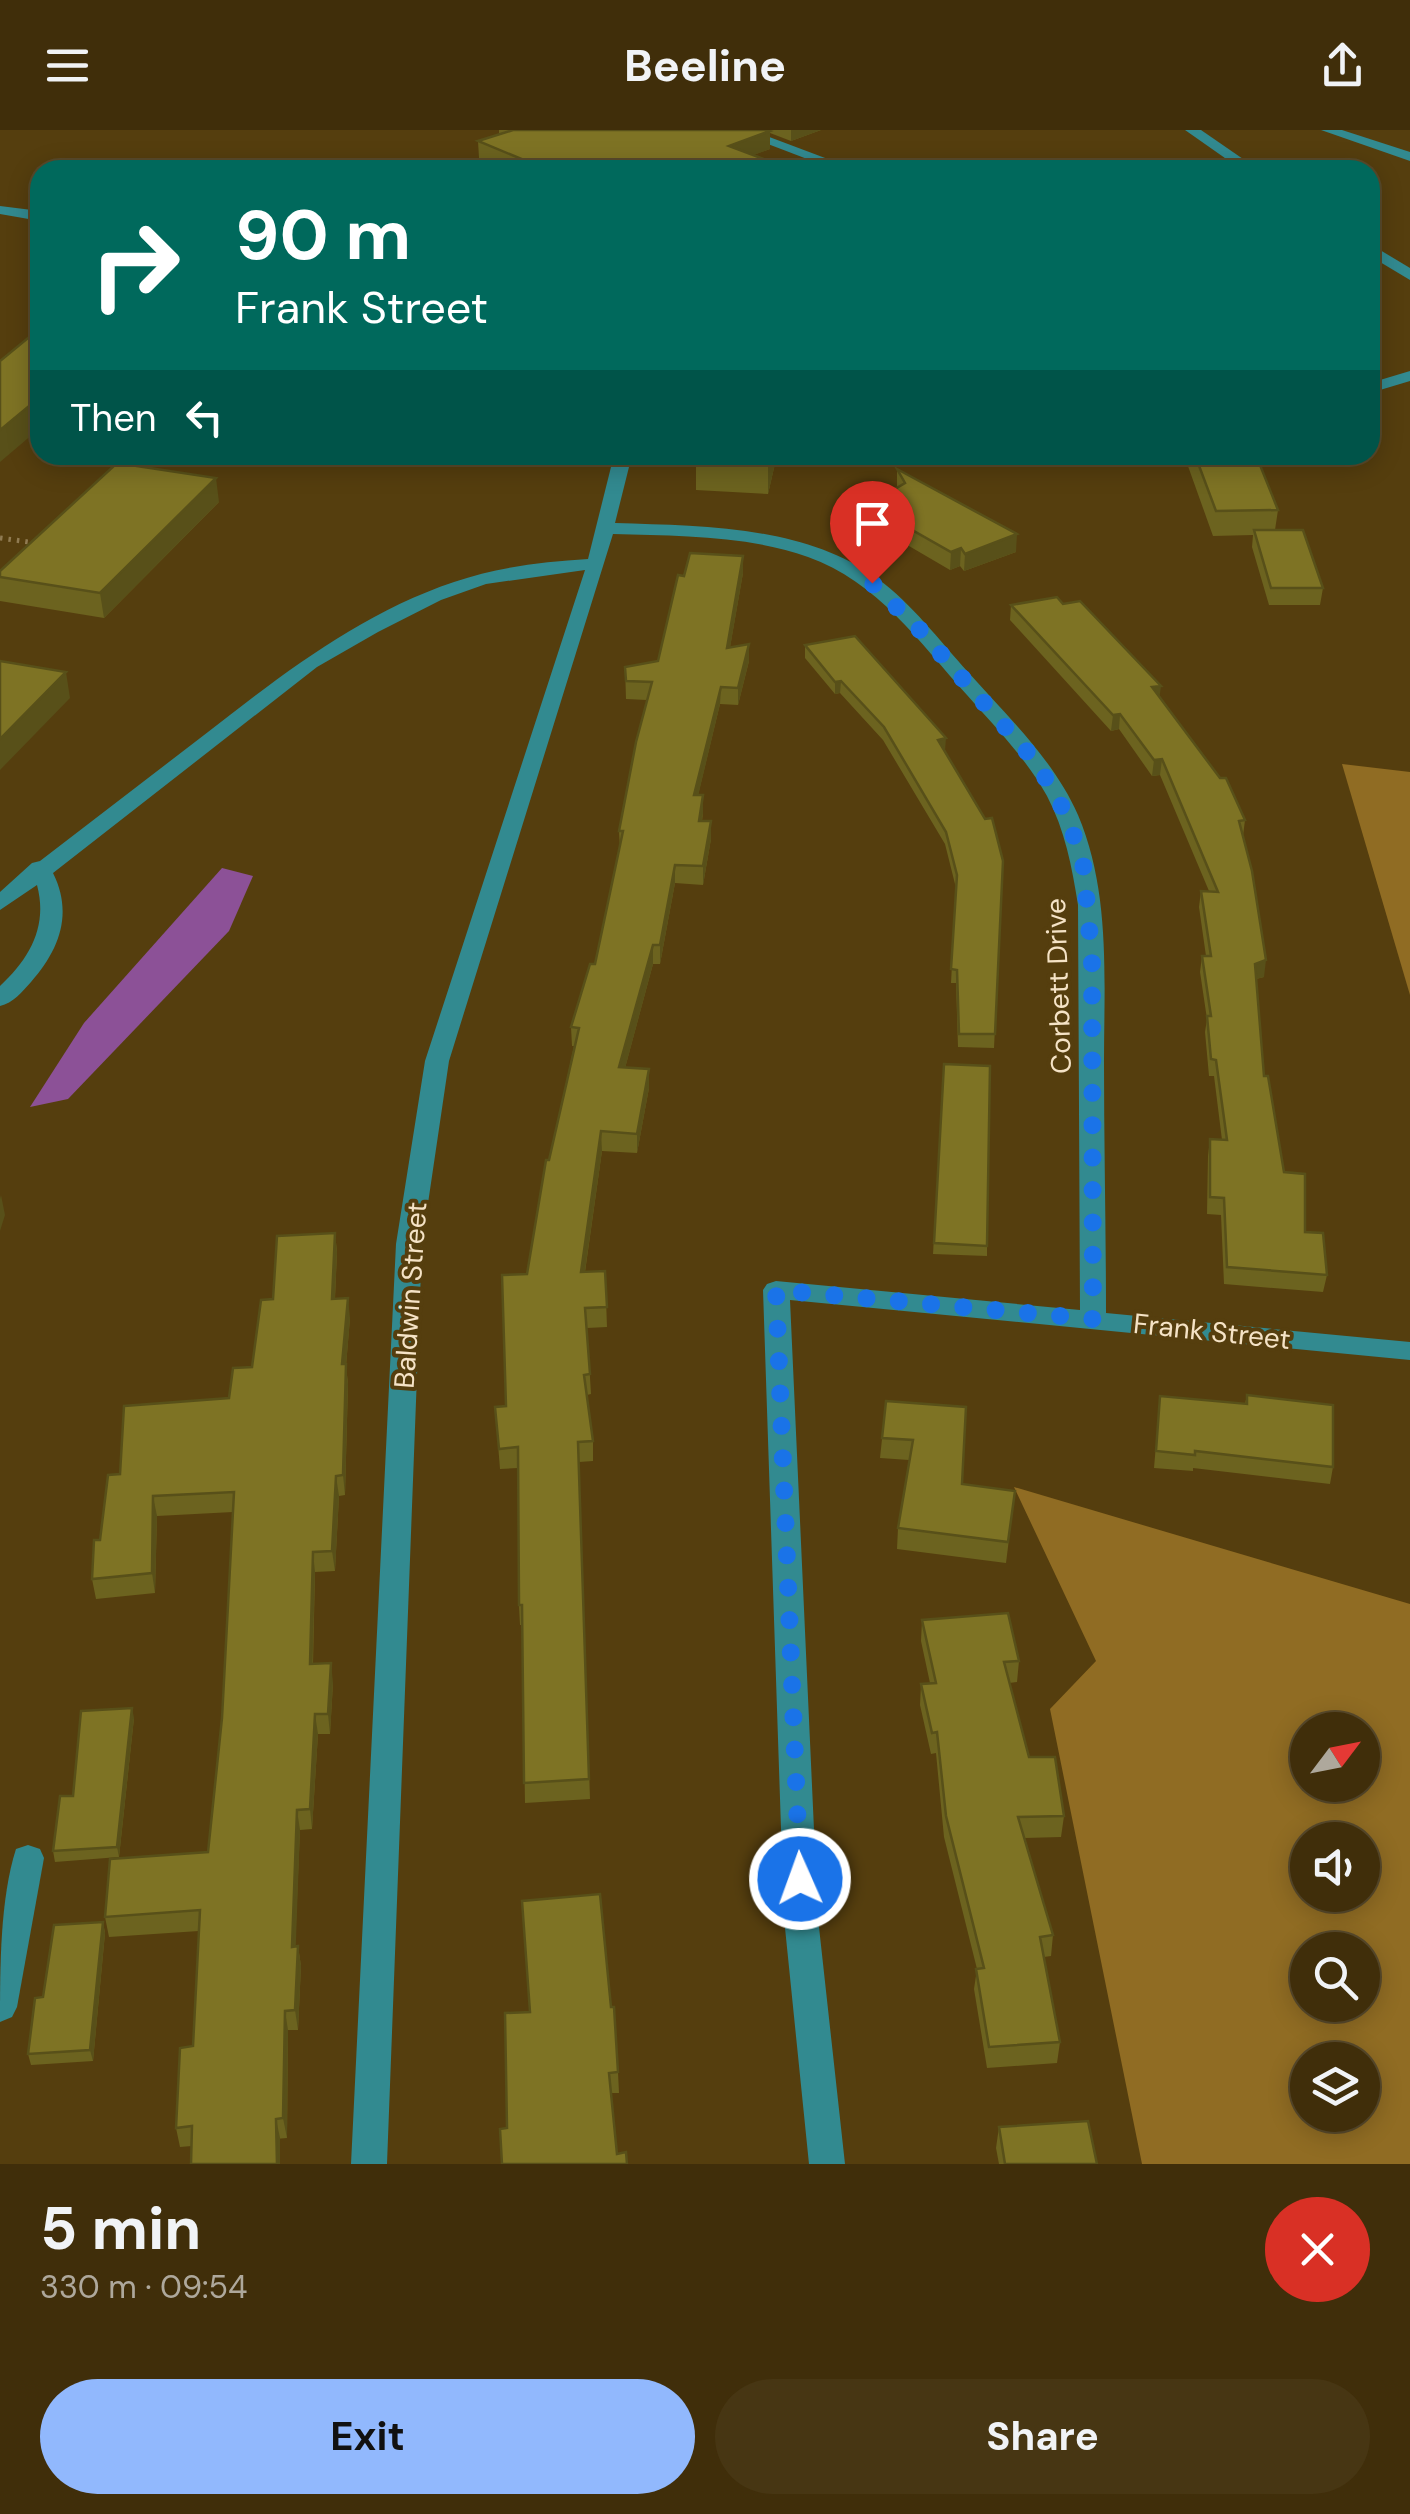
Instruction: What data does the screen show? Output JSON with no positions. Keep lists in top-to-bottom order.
{
  "streets": {
    "street": ["Corbett Drive", "Baldwin Street", "Frank Street"]
  },
  "crossings": [
    ["Corbett Drive", "Baldwin Street"],
    ["Corbett Drive", "Frank Street"]
  ],
  "north": "top right",
  "page": {
    "header": "Beeline",
    "turn": ["90 m", "Frank Street"],
    "then": "Then",
    "heading": ["5 min", "330 m · 09:54"],
    "buttons": ["Exit", "Share"]
  }
}
